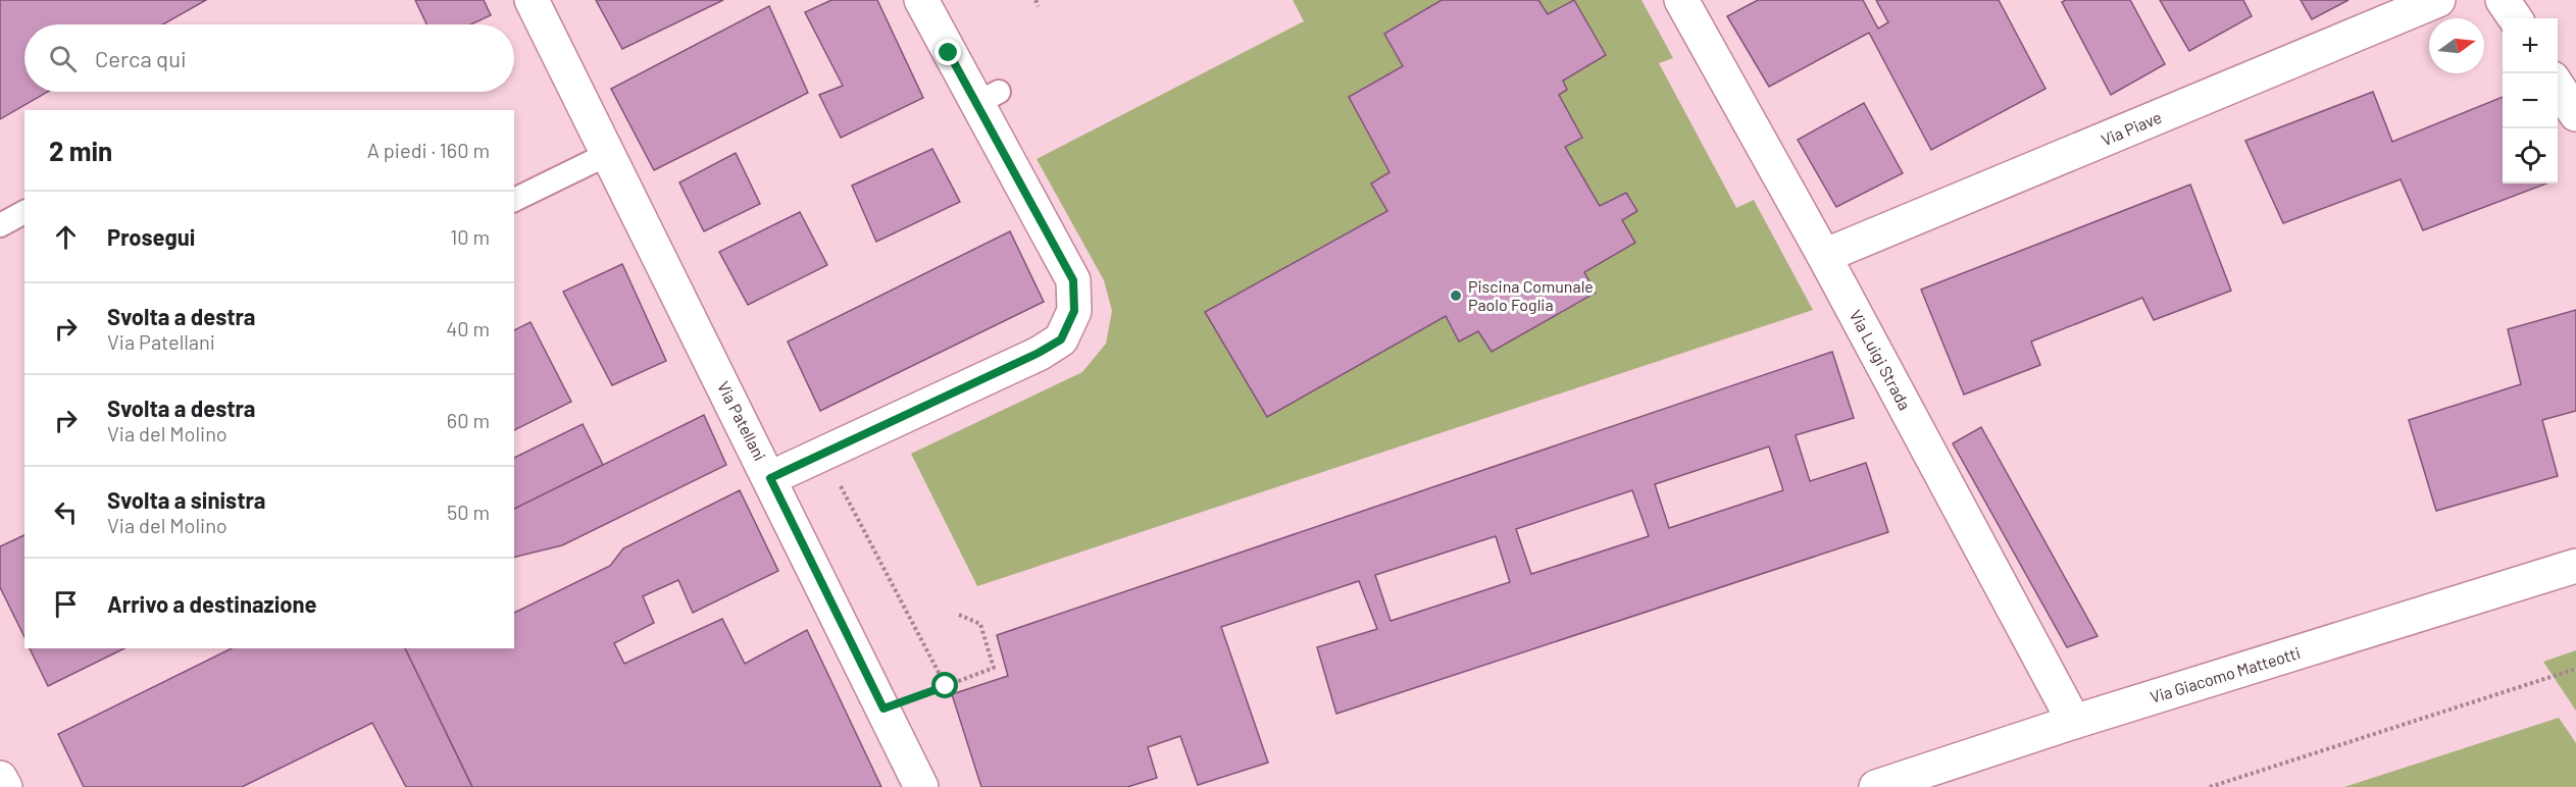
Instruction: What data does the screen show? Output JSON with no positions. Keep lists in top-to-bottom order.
{
  "streets": {
    "street": [
      "Via Piave",
      "Via Luigi Strada",
      "Via Patellani",
      "Via Giacomo Matteotti"
    ]
  },
  "crossings": [
    ["Via Piave", "Via Luigi Strada"],
    ["Via Luigi Strada", "Via Giacomo Matteotti"]
  ],
  "places": ["Piscina Comunale Paolo Foglia"],
  "north": "right",
  "page": {
    "map_buttons": ["+", "−"],
    "search": "Cerca qui",
    "heading": ["2 min", "A piedi · 160 m"],
    "list": [
      ["Prosegui", "10 m"],
      ["Svolta a destra", "Via Patellani", "40 m"],
      ["Svolta a destra", "Via del Molino", "60 m"],
      ["Svolta a sinistra", "Via del Molino", "50 m"],
      "Arrivo a destinazione"
    ]
  }
}
